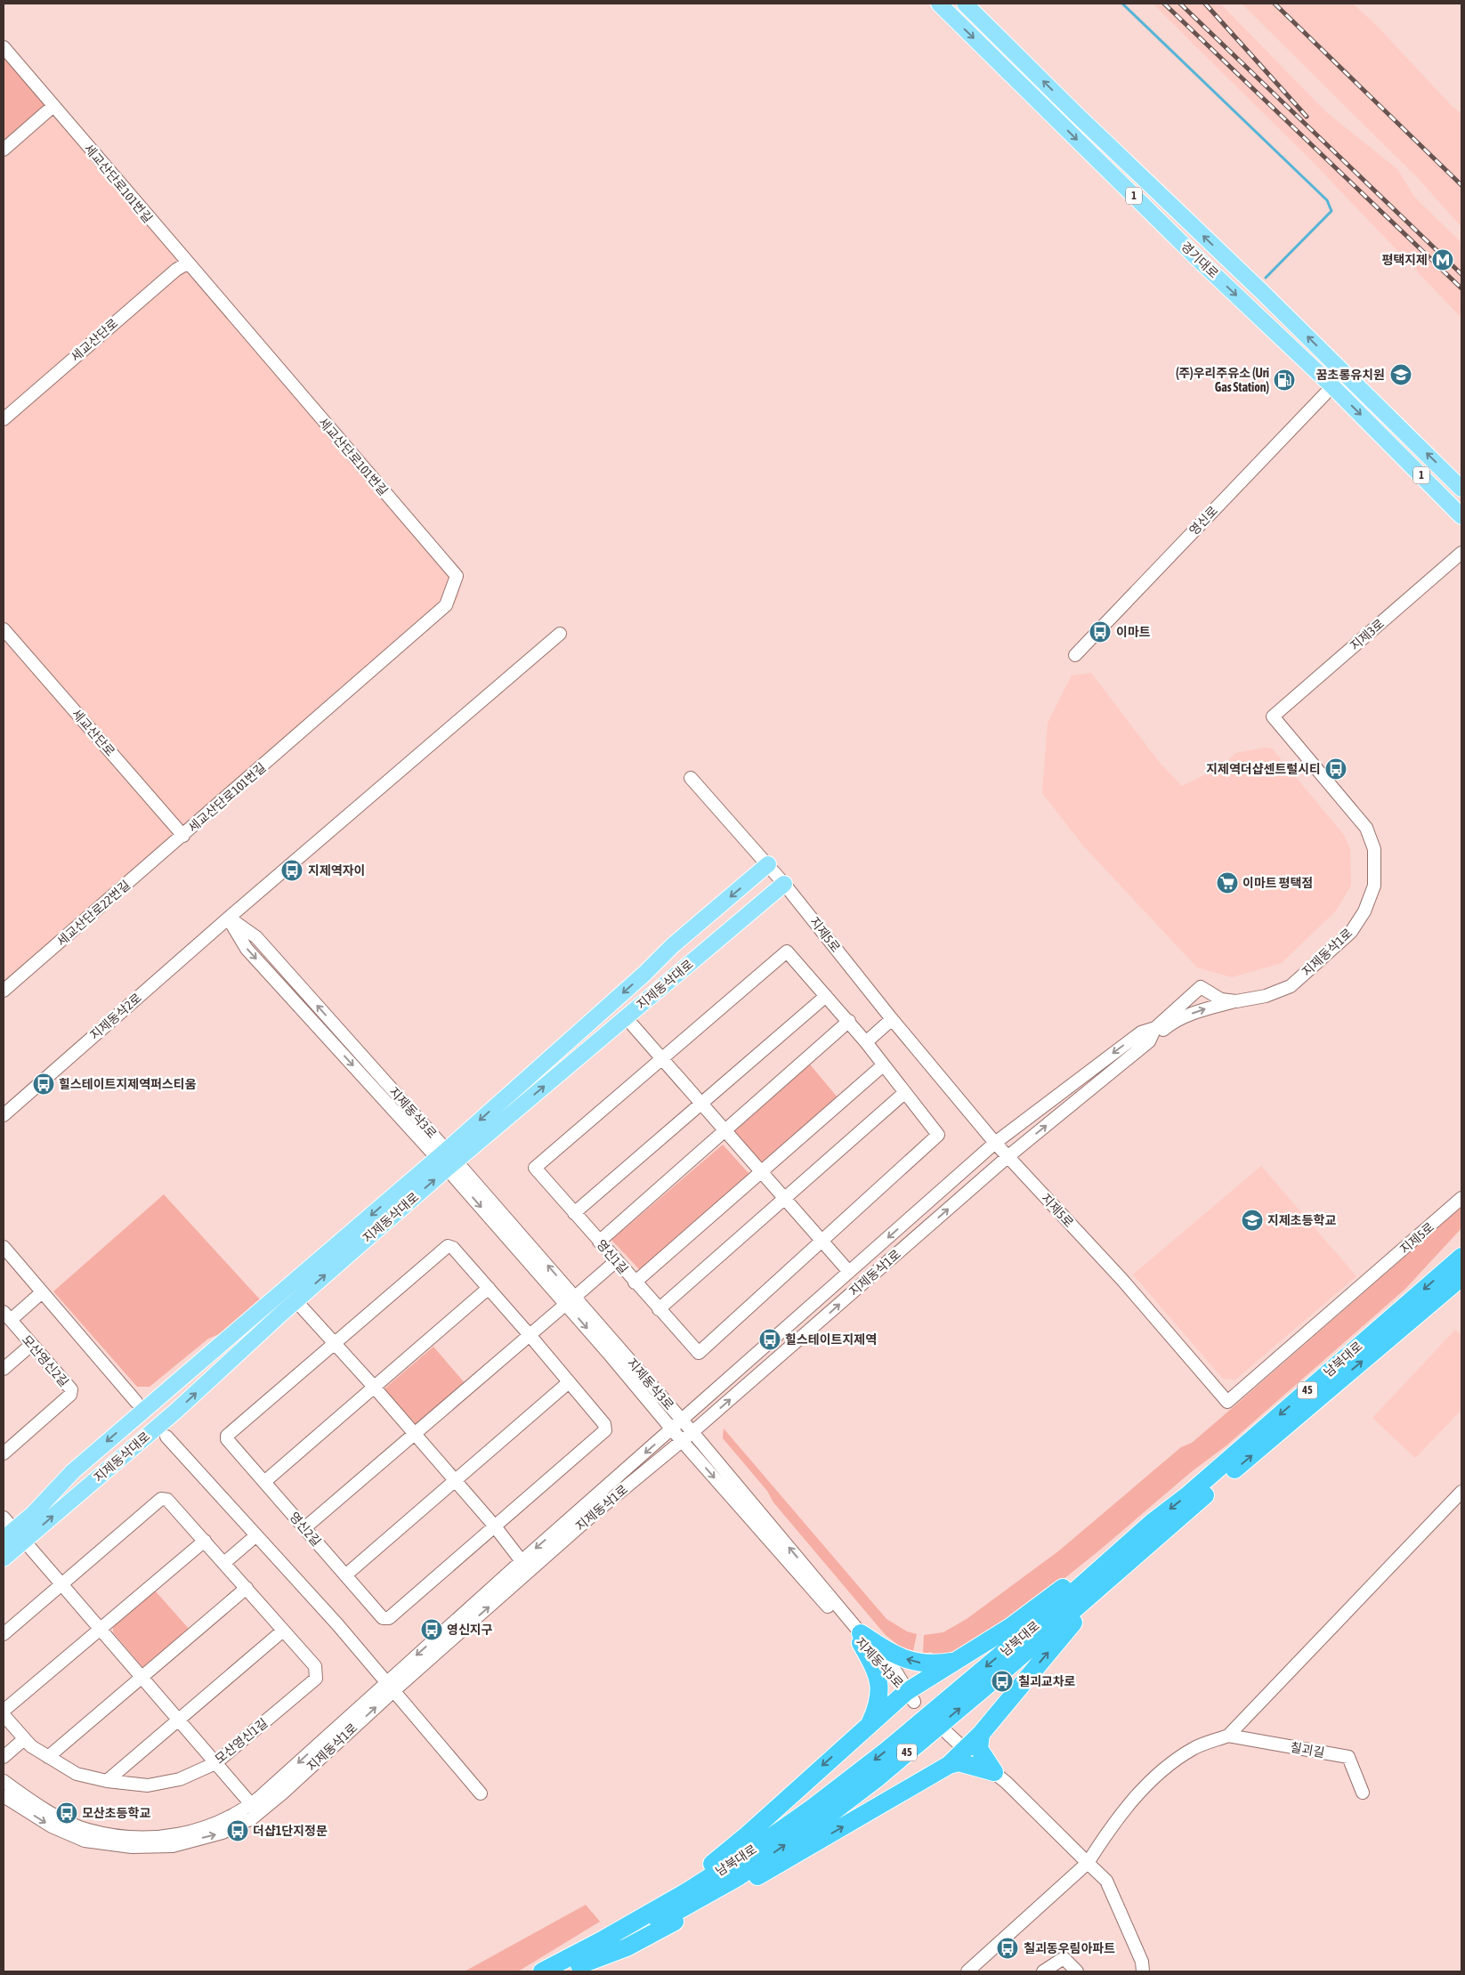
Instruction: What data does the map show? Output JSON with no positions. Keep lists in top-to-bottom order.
{
  "streets": {
    "highway": ["남북대로", "45"],
    "main road": ["1", "경기대로", "지제동삭대로"],
    "street": [
      "세교산단로101번길",
      "세교산단로",
      "영신로",
      "지제3로",
      "세교산단로22번길",
      "지제5로",
      "지제동삭1로",
      "지제동삭2로",
      "지제동삭3로",
      "영신1길",
      "모산영신2길",
      "영신2길",
      "모산영신1길",
      "칠괴길"
    ]
  },
  "crossings": [
    ["세교산단로101번길", "세교산단로"],
    ["세교산단로101번길", "세교산단로22번길"],
    ["경기대로", "영신로"],
    ["세교산단로", "세교산단로22번길"],
    ["지제3로", "지제동삭1로"],
    ["지제5로", "지제동삭1로"],
    ["지제5로", "지제동삭대로"],
    ["지제동삭1로", "지제동삭3로"],
    ["지제동삭대로", "지제동삭3로"],
    ["지제동삭2로", "지제동삭3로"]
  ],
  "places": {
    "metro station": ["평택지제"],
    "school or university": ["꿈초롱유치원", "지제초등학교"],
    "fuel station": ["(주)우리주유소 (Uri Gas Station)"],
    "bus stop": [
      "이마트",
      "지제역더샵센트럴시티",
      "지제역자이",
      "힐스테이트지제역퍼스티움",
      "힐스테이트지제역",
      "영신지구",
      "칠괴교차로",
      "모산초등학교",
      "더샵1단지정문",
      "칠괴동우림아파트"
    ],
    "supermarket": ["이마트 평택점"]
  }
}
